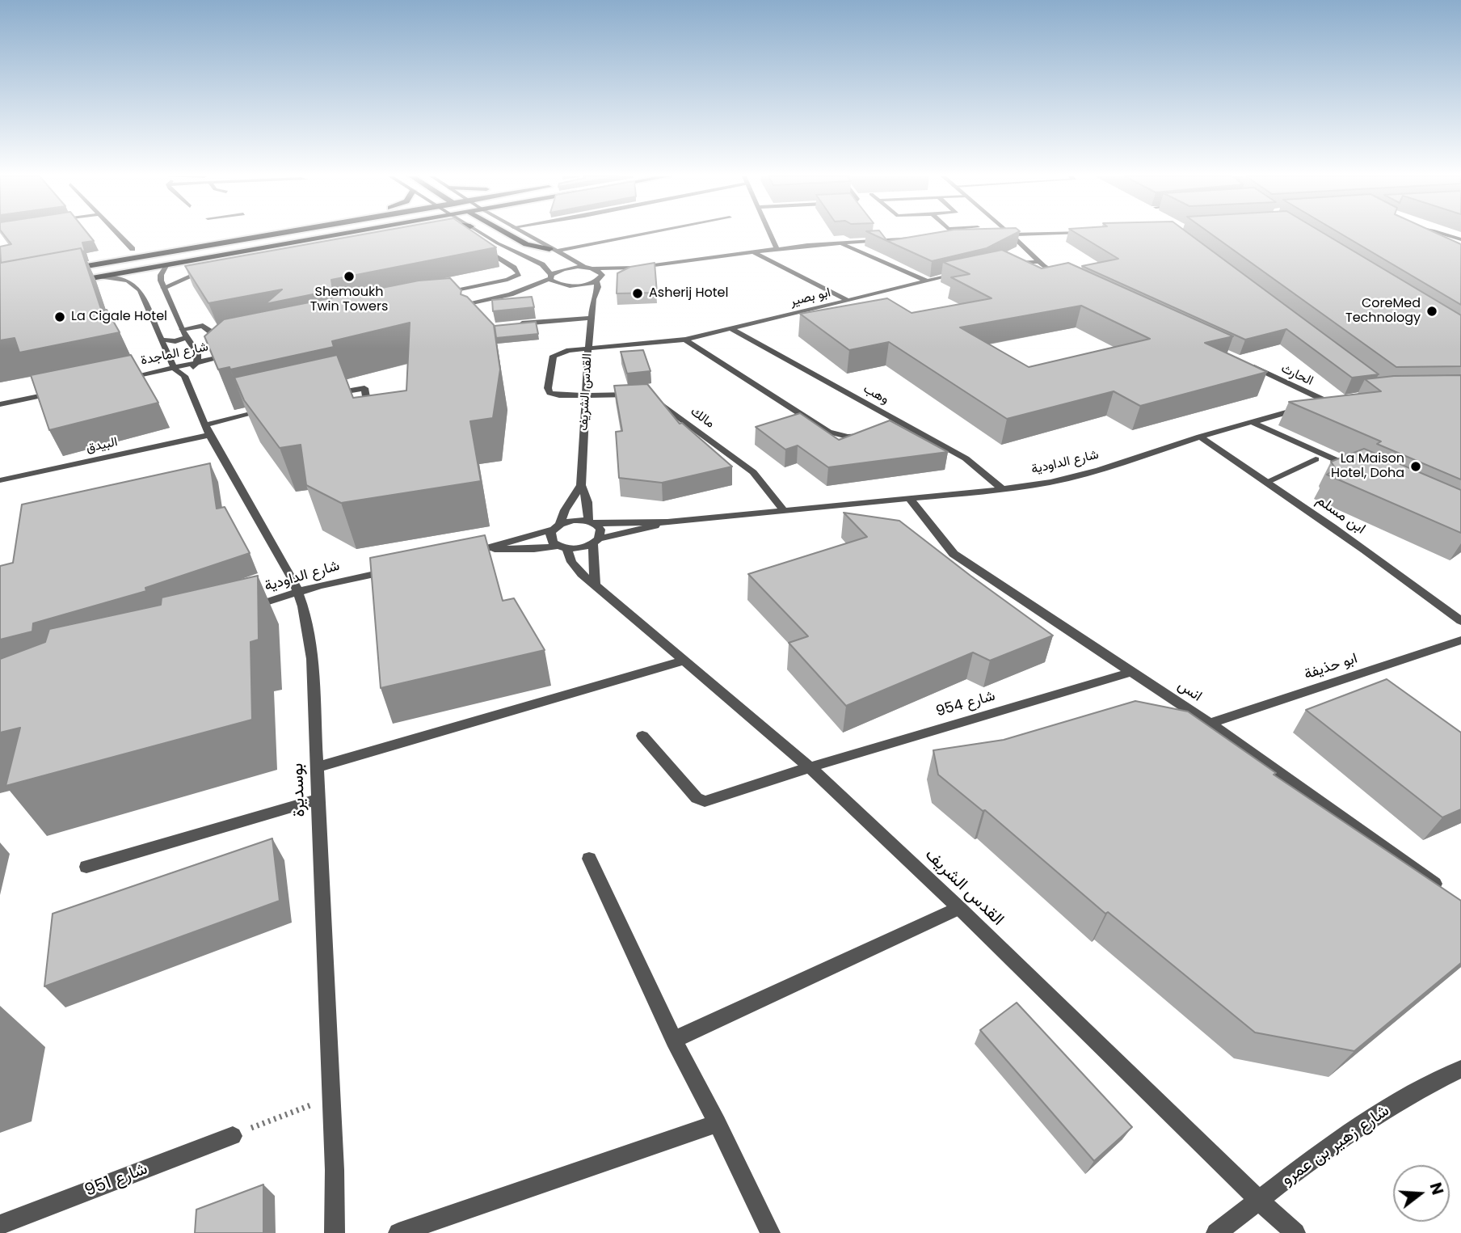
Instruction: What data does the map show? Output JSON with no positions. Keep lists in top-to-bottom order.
{
  "streets": {
    "street": [
      "ابو بصير",
      "شارع الماجدة",
      "الحارث",
      "القدس الشريف",
      "وهب",
      "مالك",
      "البيدق",
      "شارع الداودية",
      "ابن مسلم",
      "ابو حذيفة",
      "انس",
      "شارع 954",
      "بوسديرة",
      "شارع زهير بن عمرو",
      "شارع 951"
    ]
  },
  "crossings": [
    ["ابو بصير", "القدس الشريف"],
    ["ابو بصير", "وهب"],
    ["ابو بصير", "مالك"],
    ["القدس الشريف", "مالك"],
    ["القدس الشريف", "شارع الداودية"],
    ["القدس الشريف", "شارع 954"],
    ["القدس الشريف", "شارع زهير بن عمرو"],
    ["وهب", "شارع الداودية"],
    ["مالك", "شارع الداودية"],
    ["البيدق", "بوسديرة"],
    ["شارع الداودية", "ابن مسلم"],
    ["شارع الداودية", "انس"],
    ["شارع الداودية", "بوسديرة"],
    ["ابو حذيفة", "انس"],
    ["انس", "شارع 954"]
  ],
  "places": [
    "Shemoukh Twin Towers",
    "Asherij Hotel",
    "CoreMed Technology",
    "La Cigale Hotel",
    "La Maison Hotel, Doha"
  ],
  "north": "right"
}
